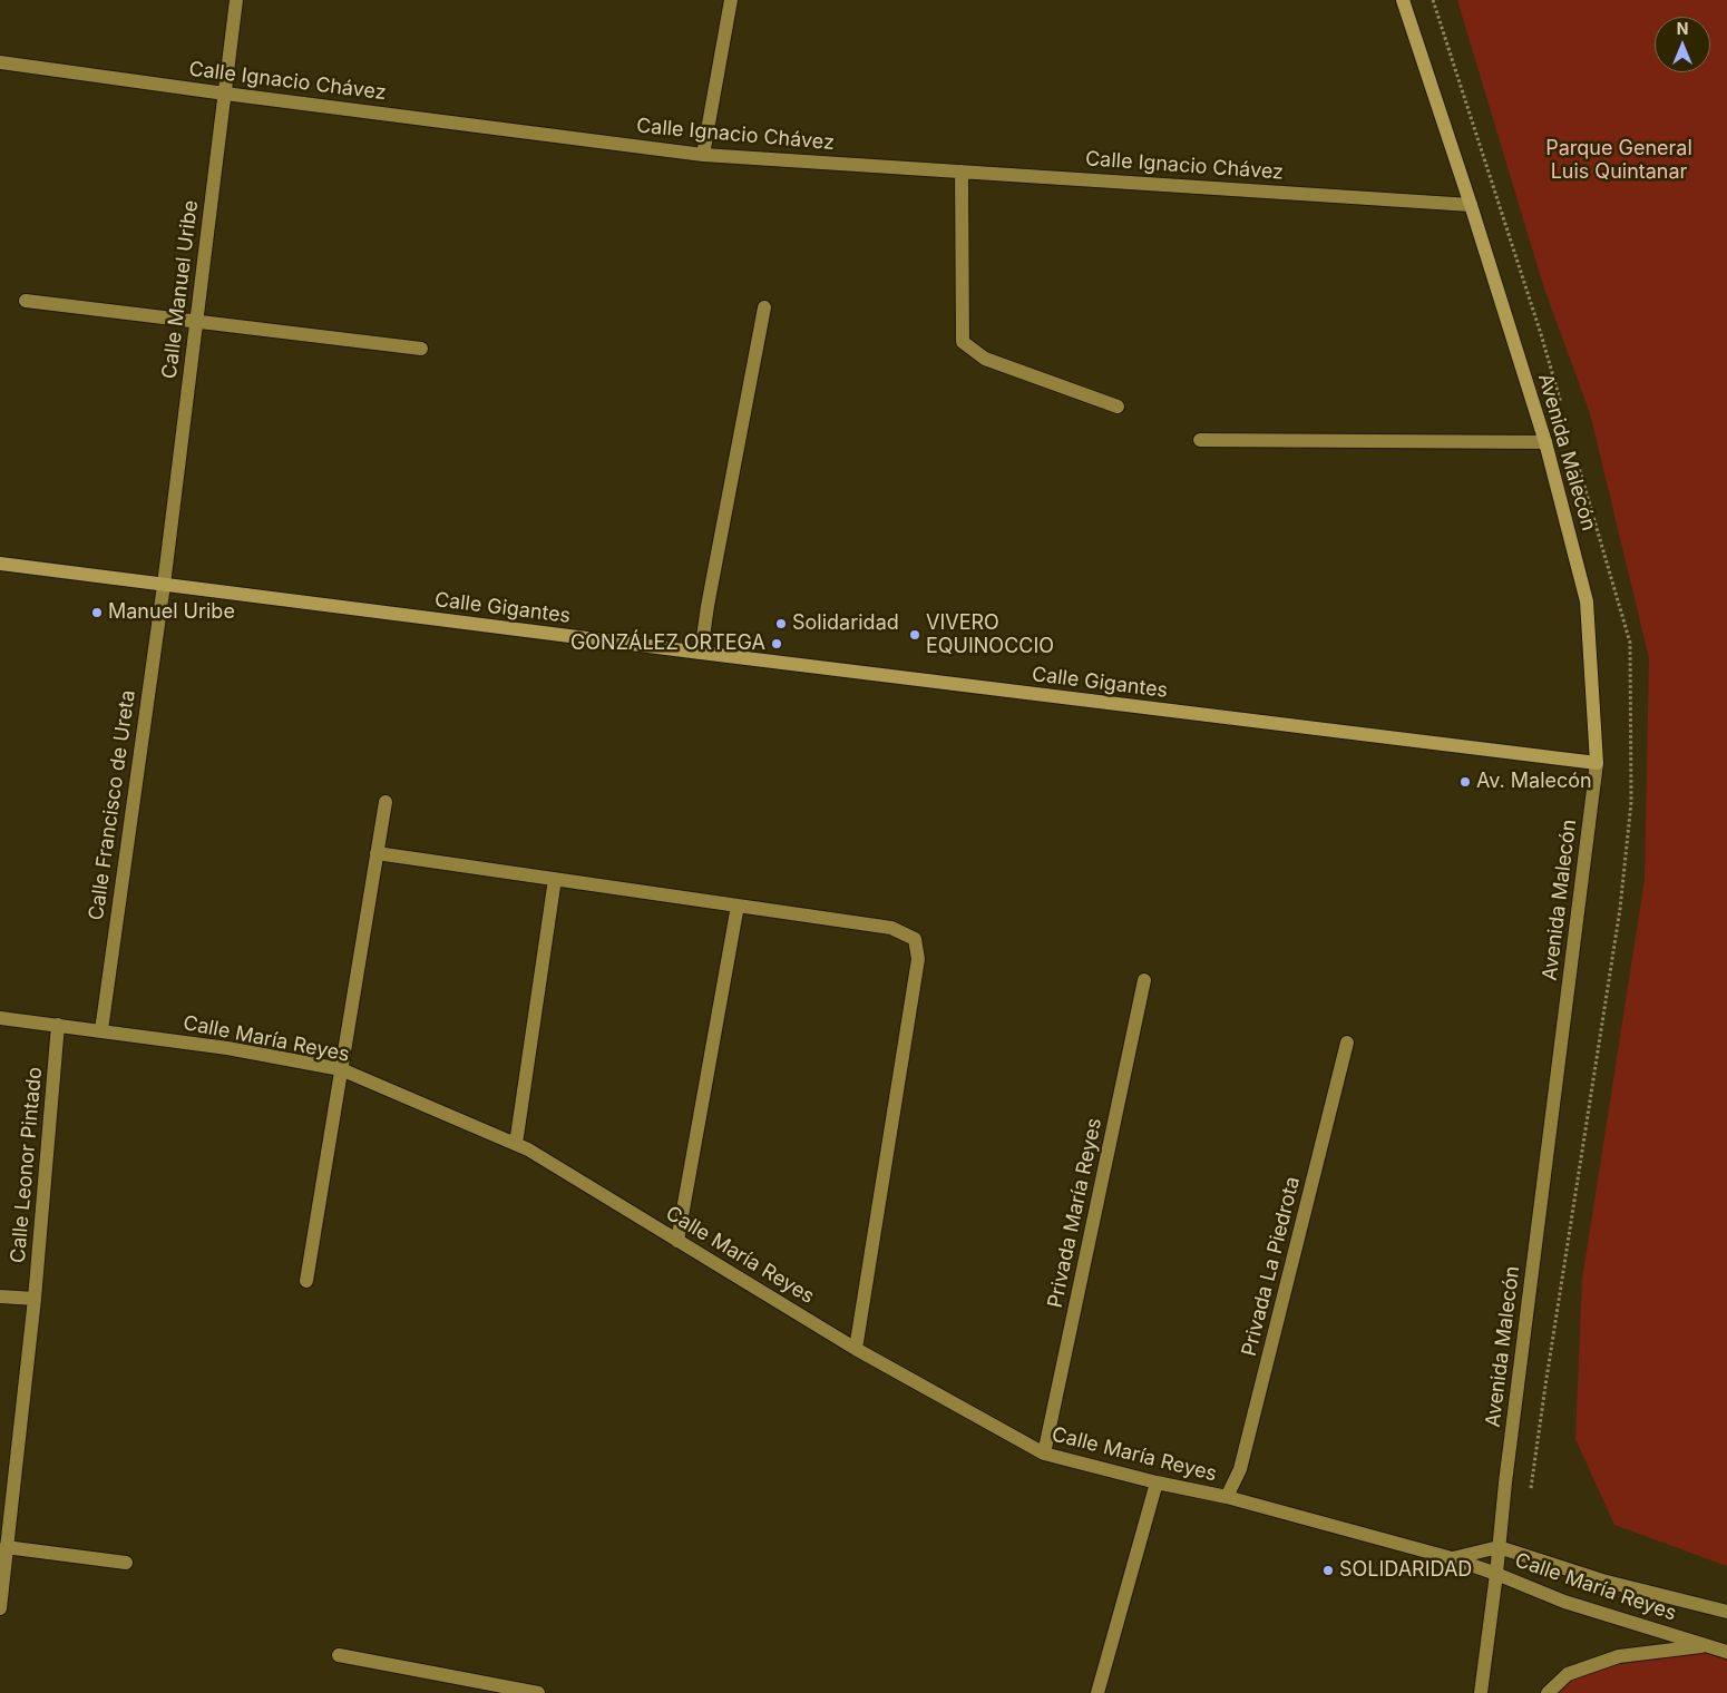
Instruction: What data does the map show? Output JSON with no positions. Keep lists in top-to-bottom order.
{
  "streets": {
    "main road": ["Avenida Malecón", "Calle Gigantes"],
    "street": [
      "Calle Ignacio Chávez",
      "Calle Manuel Uribe",
      "Calle Francisco de Ureta",
      "Calle María Reyes",
      "Calle Leonor Pintado",
      "Privada María Reyes",
      "Privada La Piedrota"
    ]
  },
  "crossings": [
    ["Calle Ignacio Chávez", "Calle Manuel Uribe"],
    ["Calle Ignacio Chávez", "Avenida Malecón"],
    ["Calle Manuel Uribe", "Calle Gigantes"],
    ["Calle Manuel Uribe", "Calle Francisco de Ureta"],
    ["Avenida Malecón", "Calle Gigantes"],
    ["Avenida Malecón", "Calle María Reyes"],
    ["Calle Gigantes", "Calle Francisco de Ureta"],
    ["Calle Francisco de Ureta", "Calle María Reyes"],
    ["Calle María Reyes", "Calle Leonor Pintado"],
    ["Calle María Reyes", "Privada María Reyes"],
    ["Calle María Reyes", "Privada La Piedrota"]
  ],
  "parks": ["Parque General Luis Quintanar"],
  "places": [
    "Manuel Uribe",
    "Solidaridad",
    "VIVERO EQUINOCCIO",
    "GONZÁLEZ ORTEGA",
    "Av. Malecón",
    "SOLIDARIDAD"
  ],
  "north": "top"
}
